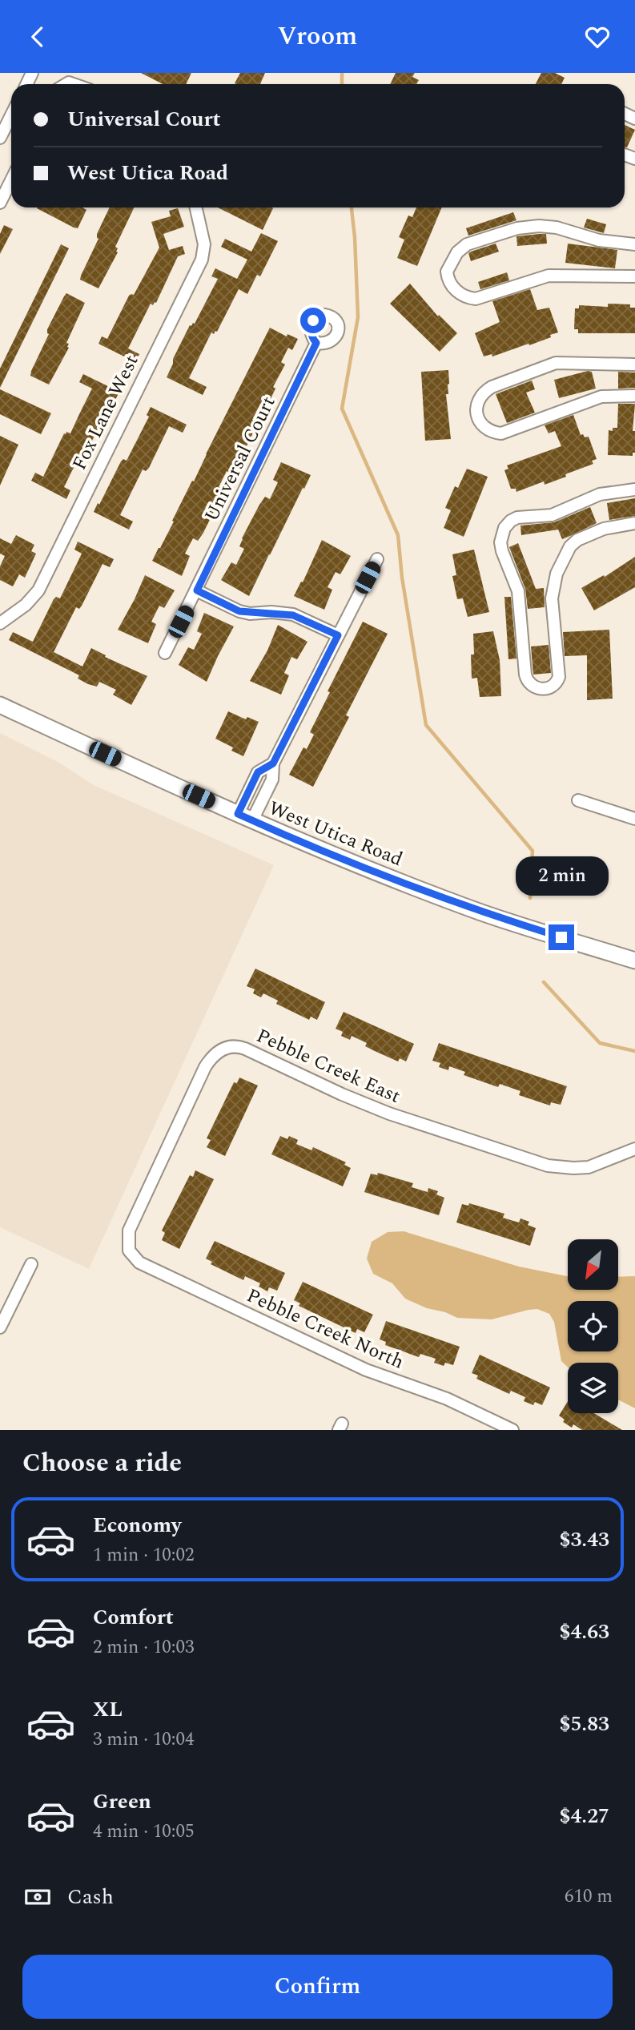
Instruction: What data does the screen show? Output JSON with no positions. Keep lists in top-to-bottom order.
{
  "streets": {
    "street": [
      "Fox Lane West",
      "Universal Court",
      "West Utica Road",
      "Pebble Creek East",
      "Pebble Creek North"
    ]
  },
  "crossings": [
    ["Pebble Creek East", "Pebble Creek North"]
  ],
  "north": "bottom left",
  "page": {
    "header": "Vroom",
    "banner": ["Universal Court", "West Utica Road"],
    "bubble": "2 min",
    "heading": "Choose a ride",
    "list": [
      {
        "name": "Economy",
        "note": "1 min · 10:02",
        "value": "$3.43"
      },
      {
        "name": "Comfort",
        "note": "2 min · 10:03",
        "value": "$4.63"
      },
      {
        "name": "XL",
        "note": "3 min · 10:04",
        "value": "$5.83"
      },
      {
        "name": "Green",
        "note": "4 min · 10:05",
        "value": "$4.27"
      }
    ],
    "pay": ["Cash", "610 m"],
    "buttons": "Confirm"
  }
}
